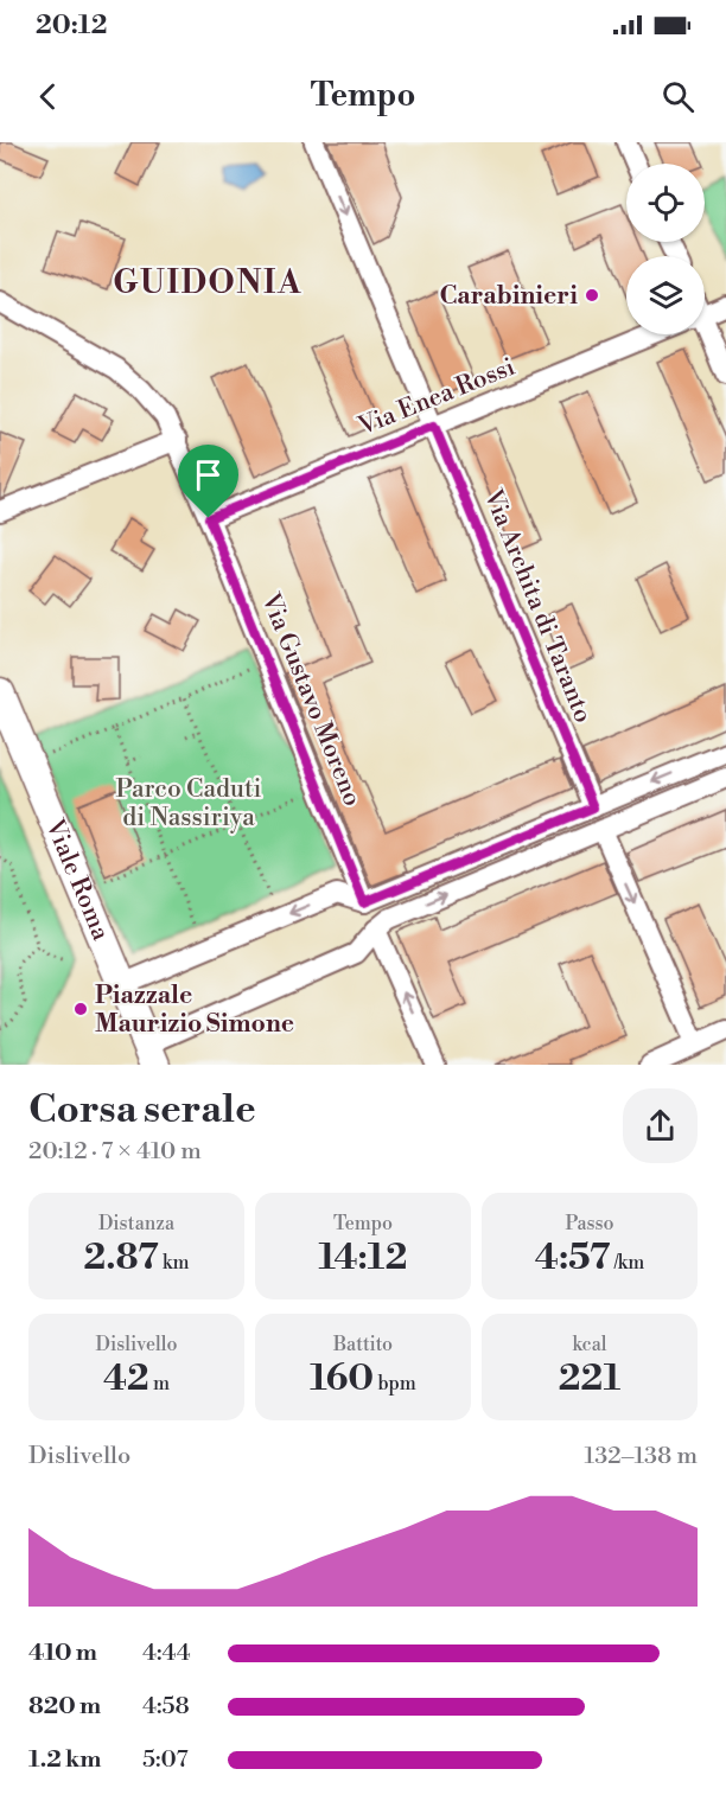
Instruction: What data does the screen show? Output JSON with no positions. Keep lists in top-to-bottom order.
{
  "streets": {
    "main road": ["Viale Roma"],
    "street": ["Via Enea Rossi", "Via Archita di Taranto", "Via Gustavo Moreno"]
  },
  "crossings": [
    ["Via Enea Rossi", "Via Archita di Taranto"],
    ["Via Enea Rossi", "Via Gustavo Moreno"]
  ],
  "one_way": ["Via Archita di Taranto"],
  "districts": ["GUIDONIA"],
  "parks": ["Parco Caduti di Nassiriya"],
  "places": ["Carabinieri", "Piazzale Maurizio Simone"],
  "page": {
    "status": "20:12",
    "header": "Tempo",
    "heading": ["Corsa serale", "20:12 · 7 × 410 m"],
    "stats": [
      ["Distanza", "2.87 km"],
      ["Tempo", "14:12"],
      ["Passo", "4:57 /km"],
      ["Dislivello", "42 m"],
      ["Battito", "160 bpm"],
      ["kcal", "221"]
    ],
    "chart": ["Dislivello", "132–138 m"],
    "list": [
      {
        "name": "410 m",
        "note": "4:44"
      },
      {
        "name": "820 m",
        "note": "4:58"
      },
      {
        "name": "1.2 km",
        "note": "5:07"
      }
    ]
  }
}
